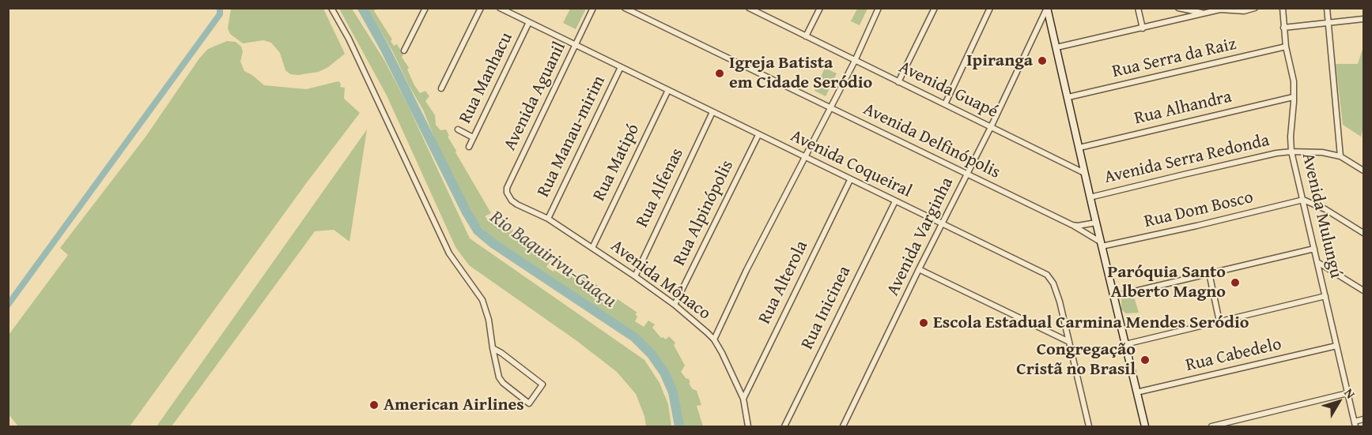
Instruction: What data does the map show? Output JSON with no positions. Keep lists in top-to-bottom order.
{
  "streets": {
    "street": [
      "Rua Serra da Raiz",
      "Rua Manhacu",
      "Avenida Guapé",
      "Avenida Aguanil",
      "Rua Alhandra",
      "Rua Manau-mirim",
      "Avenida Delfinópolis",
      "Avenida Serra Redonda",
      "Rua Matipó",
      "Avenida Coqueiral",
      "Rua Alfenas",
      "Rua Dom Bosco",
      "Rua Alpinópolis",
      "Avenida Mulungú",
      "Avenida Varginha",
      "Avenida Mônaco",
      "Rua Alterola",
      "Rua Inicinea",
      "Rua Cabedelo"
    ]
  },
  "crossings": [
    ["Rua Serra da Raiz", "Avenida Mulungú"],
    ["Rua Manhacu", "Avenida Coqueiral"],
    ["Avenida Guapé", "Avenida Varginha"],
    ["Avenida Aguanil", "Avenida Coqueiral"],
    ["Avenida Aguanil", "Avenida Mônaco"],
    ["Rua Alhandra", "Avenida Mulungú"],
    ["Rua Manau-mirim", "Avenida Coqueiral"],
    ["Rua Manau-mirim", "Avenida Mônaco"],
    ["Avenida Delfinópolis", "Rua Dom Bosco"],
    ["Avenida Delfinópolis", "Avenida Varginha"],
    ["Avenida Serra Redonda", "Avenida Mulungú"],
    ["Rua Matipó", "Avenida Coqueiral"],
    ["Rua Matipó", "Avenida Mônaco"],
    ["Avenida Coqueiral", "Rua Alfenas"],
    ["Avenida Coqueiral", "Rua Alpinópolis"],
    ["Avenida Coqueiral", "Avenida Varginha"],
    ["Avenida Coqueiral", "Rua Alterola"],
    ["Avenida Coqueiral", "Rua Inicinea"],
    ["Rua Alfenas", "Avenida Mônaco"],
    ["Rua Dom Bosco", "Avenida Mulungú"],
    ["Rua Alpinópolis", "Avenida Mônaco"],
    ["Avenida Mulungú", "Rua Cabedelo"],
    ["Avenida Mônaco", "Rua Alterola"]
  ],
  "water": ["Rio Baquirivu-Guaçu"],
  "places": [
    "Ipiranga",
    "Igreja Batista em Cidade Seródio",
    "Paróquia Santo Alberto Magno",
    "Escola Estadual Carmina Mendes Seródio",
    "Congregação Cristã no Brasil",
    "American Airlines"
  ],
  "north": "top right"
}
